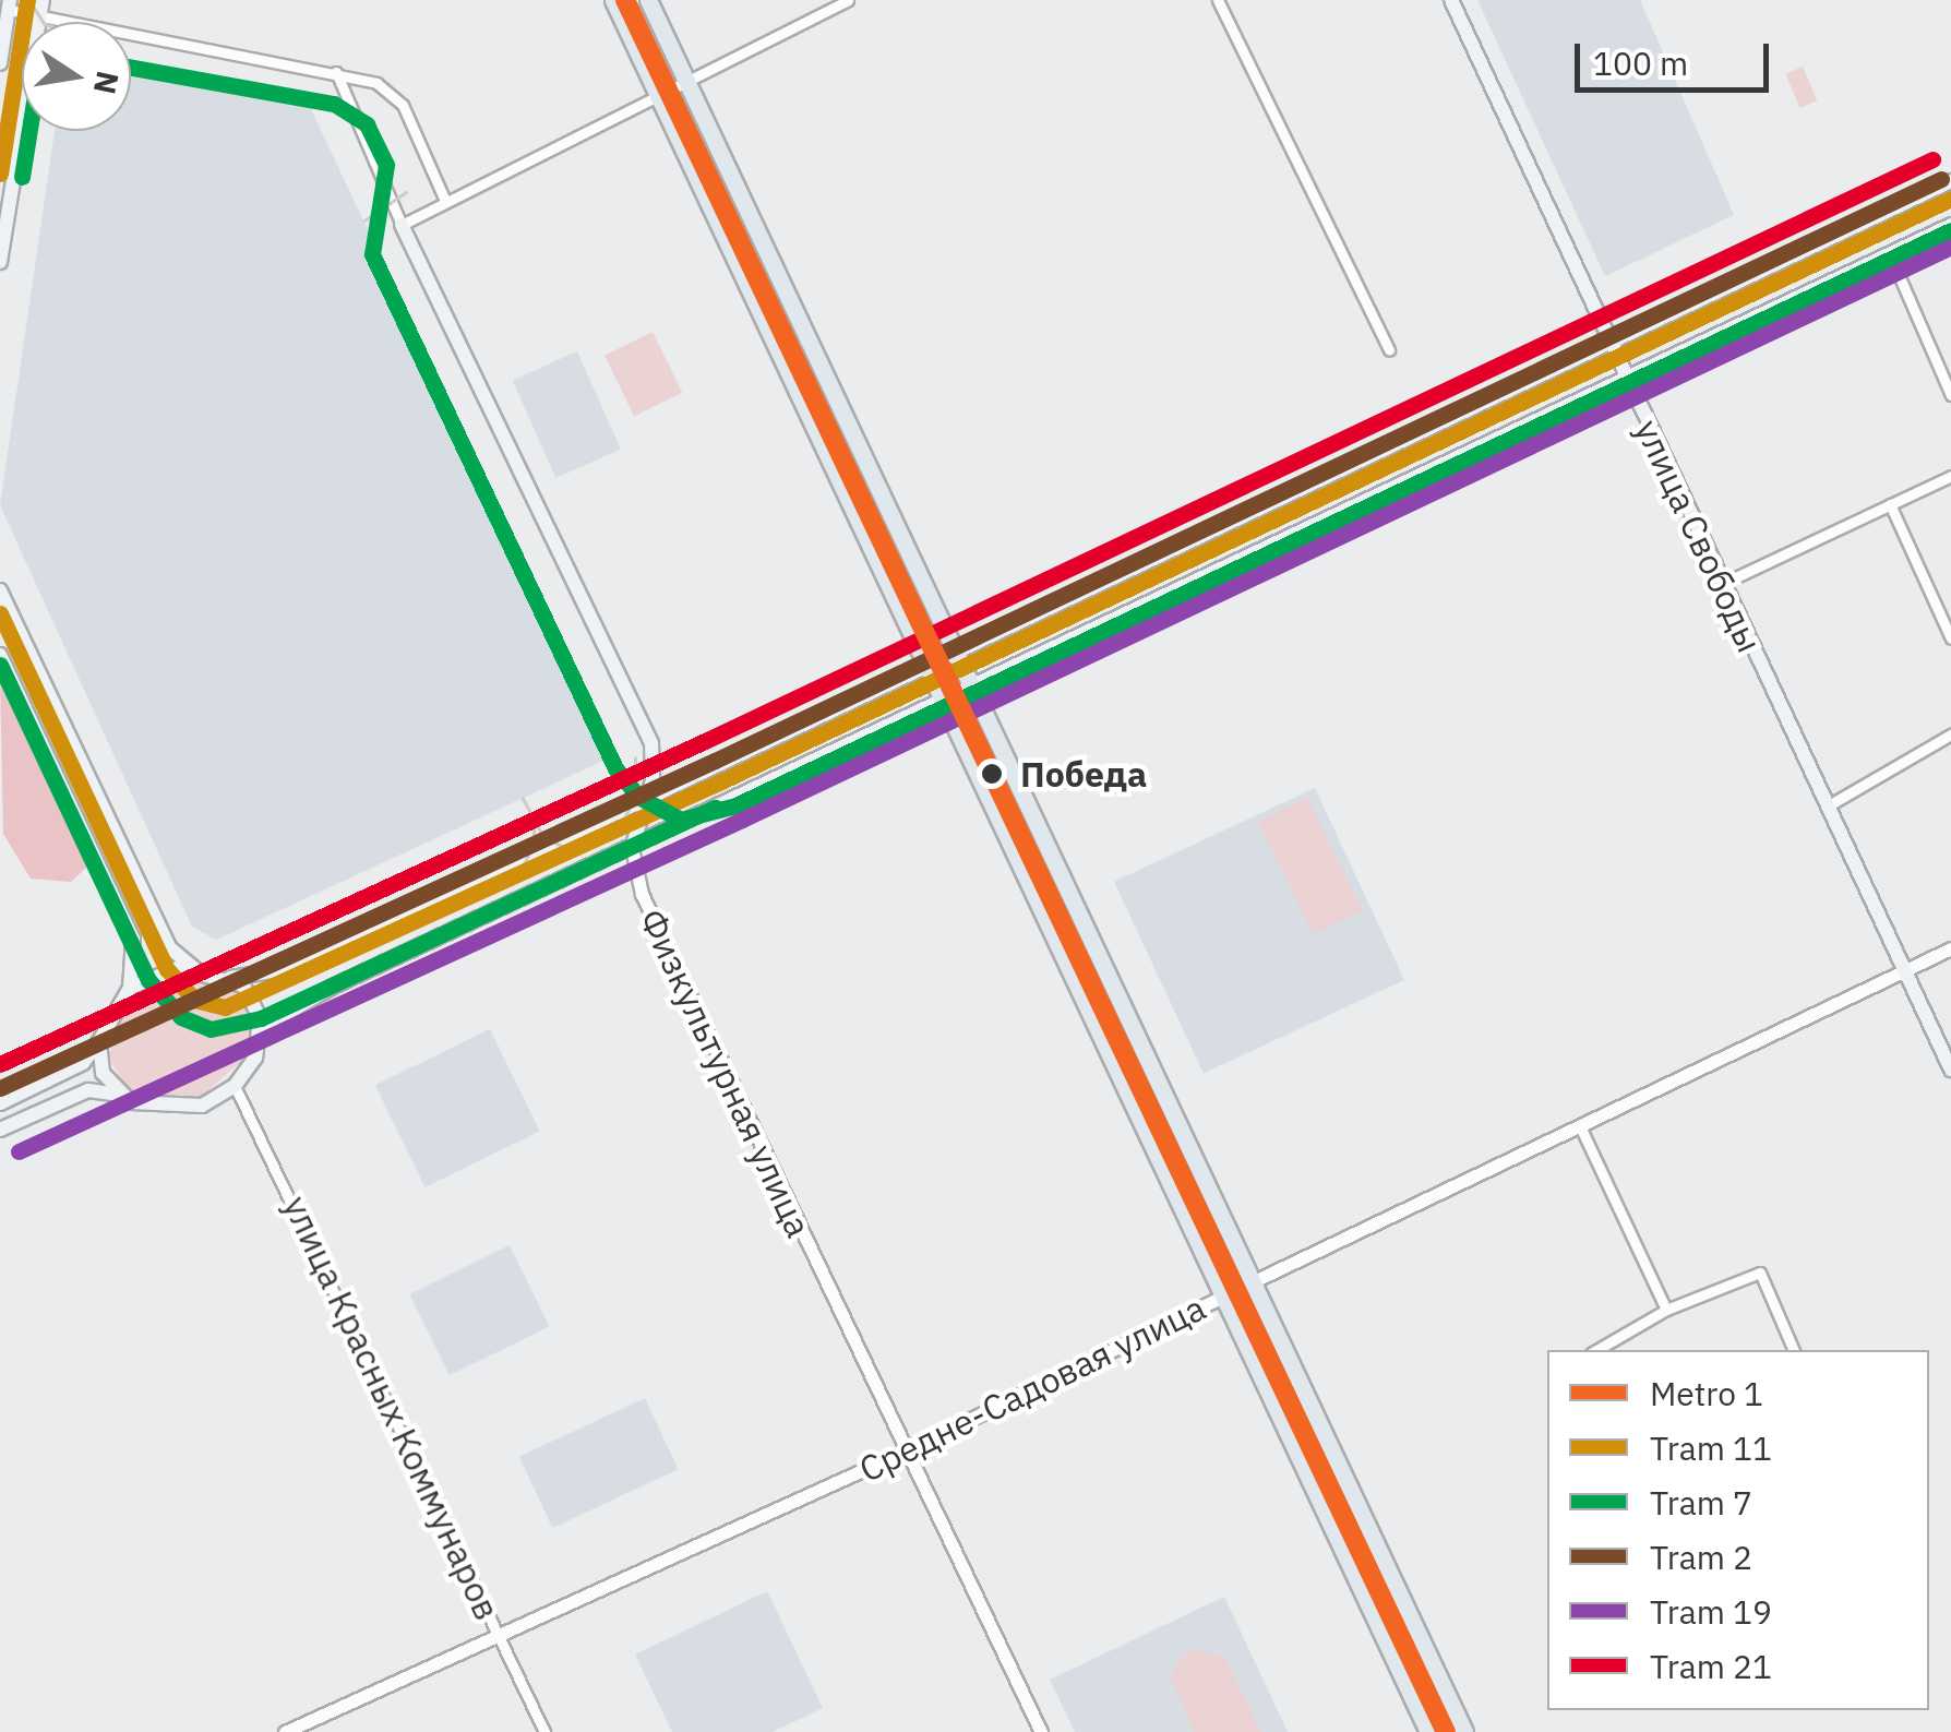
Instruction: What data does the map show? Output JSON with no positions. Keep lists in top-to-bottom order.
{
  "streets": {
    "main road": ["улица Свободы", "Средне-Садовая улица"],
    "street": ["Физкультурная улица", "улица Красных Коммунаров"]
  },
  "crossings": [
    ["улица Свободы", "Средне-Садовая улица"],
    ["Физкультурная улица", "Средне-Садовая улица"],
    ["Средне-Садовая улица", "улица Красных Коммунаров"]
  ],
  "places": ["Победа"],
  "lines": [
    "metro line 1",
    "tram line 11",
    "tram line 7",
    "tram line 21",
    "tram line 2",
    "tram line 19"
  ],
  "legend": [
    "Metro 1",
    "Tram 11",
    "Tram 7",
    "Tram 2",
    "Tram 19",
    "Tram 21"
  ],
  "scale_bar": "100 m",
  "north": "right"
}
